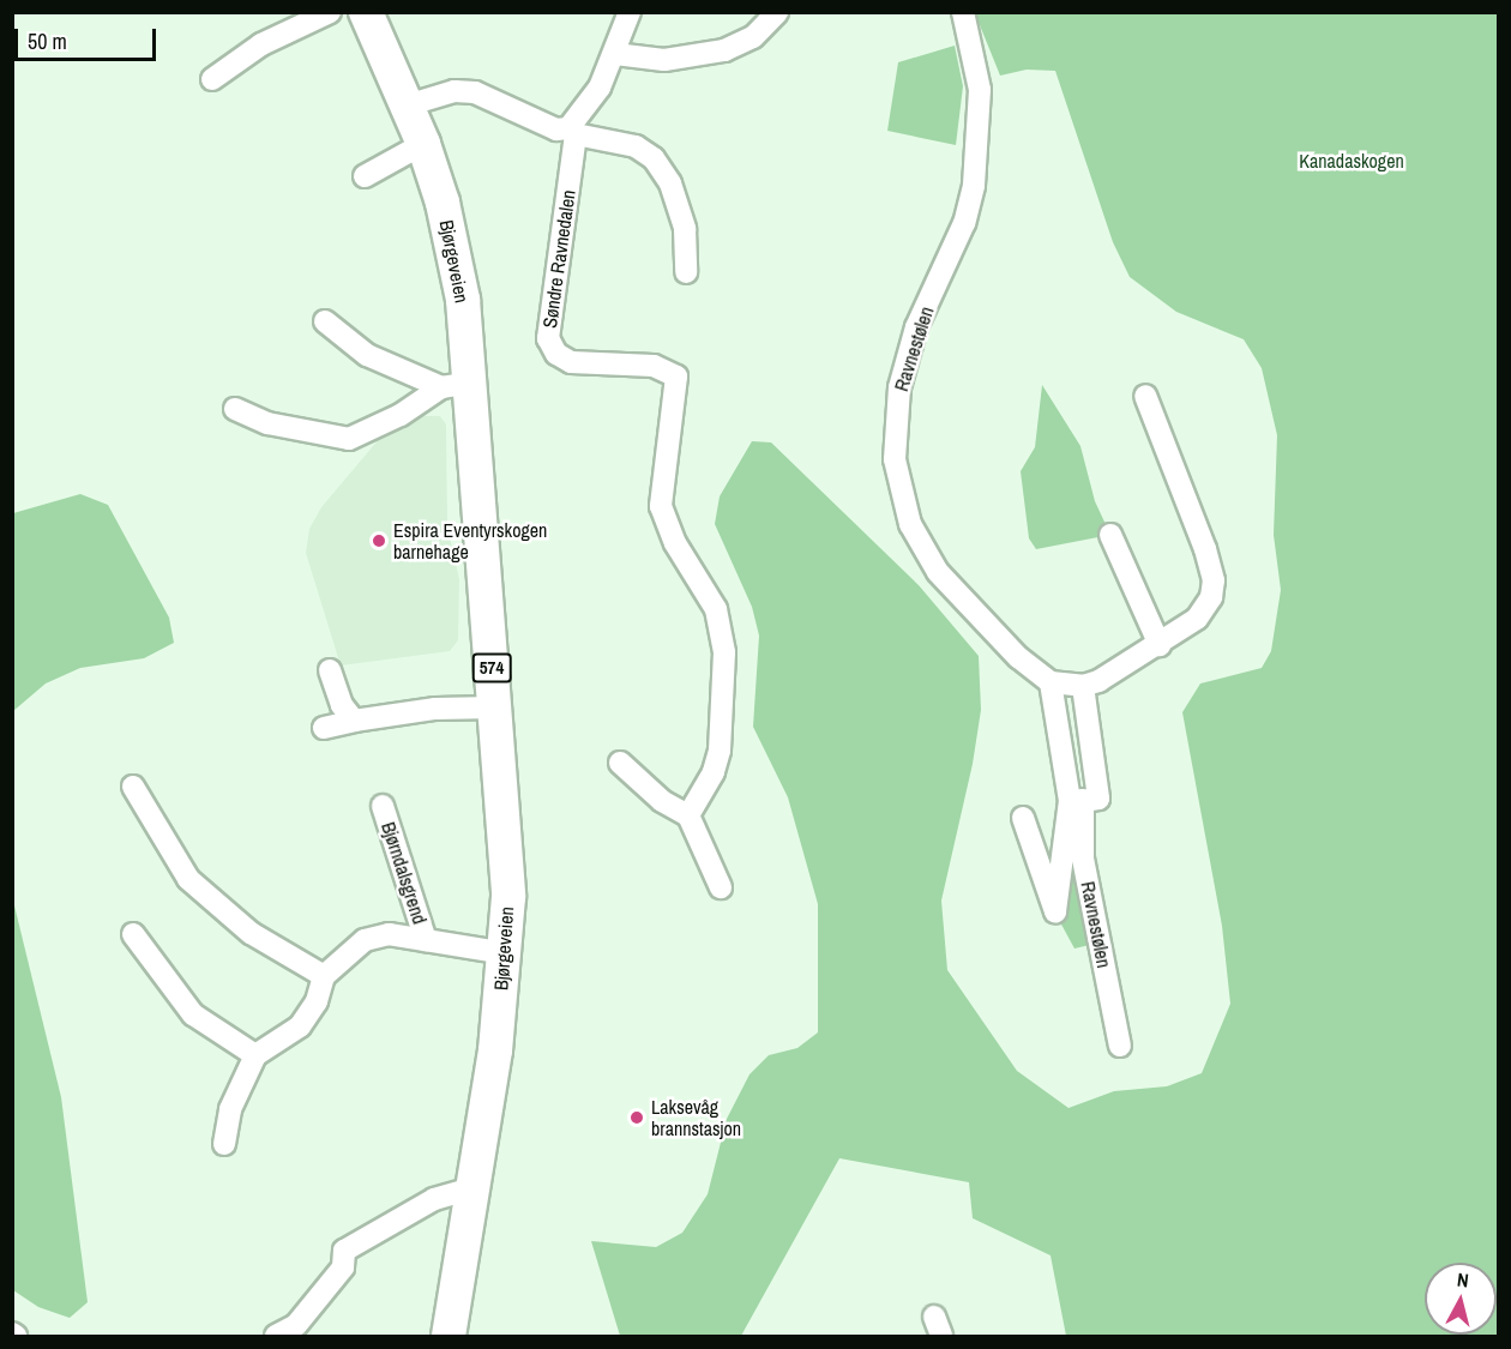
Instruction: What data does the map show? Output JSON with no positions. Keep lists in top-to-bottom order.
{
  "streets": {
    "main road": ["Bjørgeveien", "574"],
    "street": ["Søndre Ravnedalen", "Ravnestølen", "Bjørndalsgrend"]
  },
  "crossings": [
    ["Bjørgeveien", "Bjørndalsgrend"]
  ],
  "parks": ["Kanadaskogen"],
  "places": ["Espira Eventyrskogen barnehage", "Laksevåg brannstasjon"],
  "scale_bar": "50 m",
  "north": "top"
}
